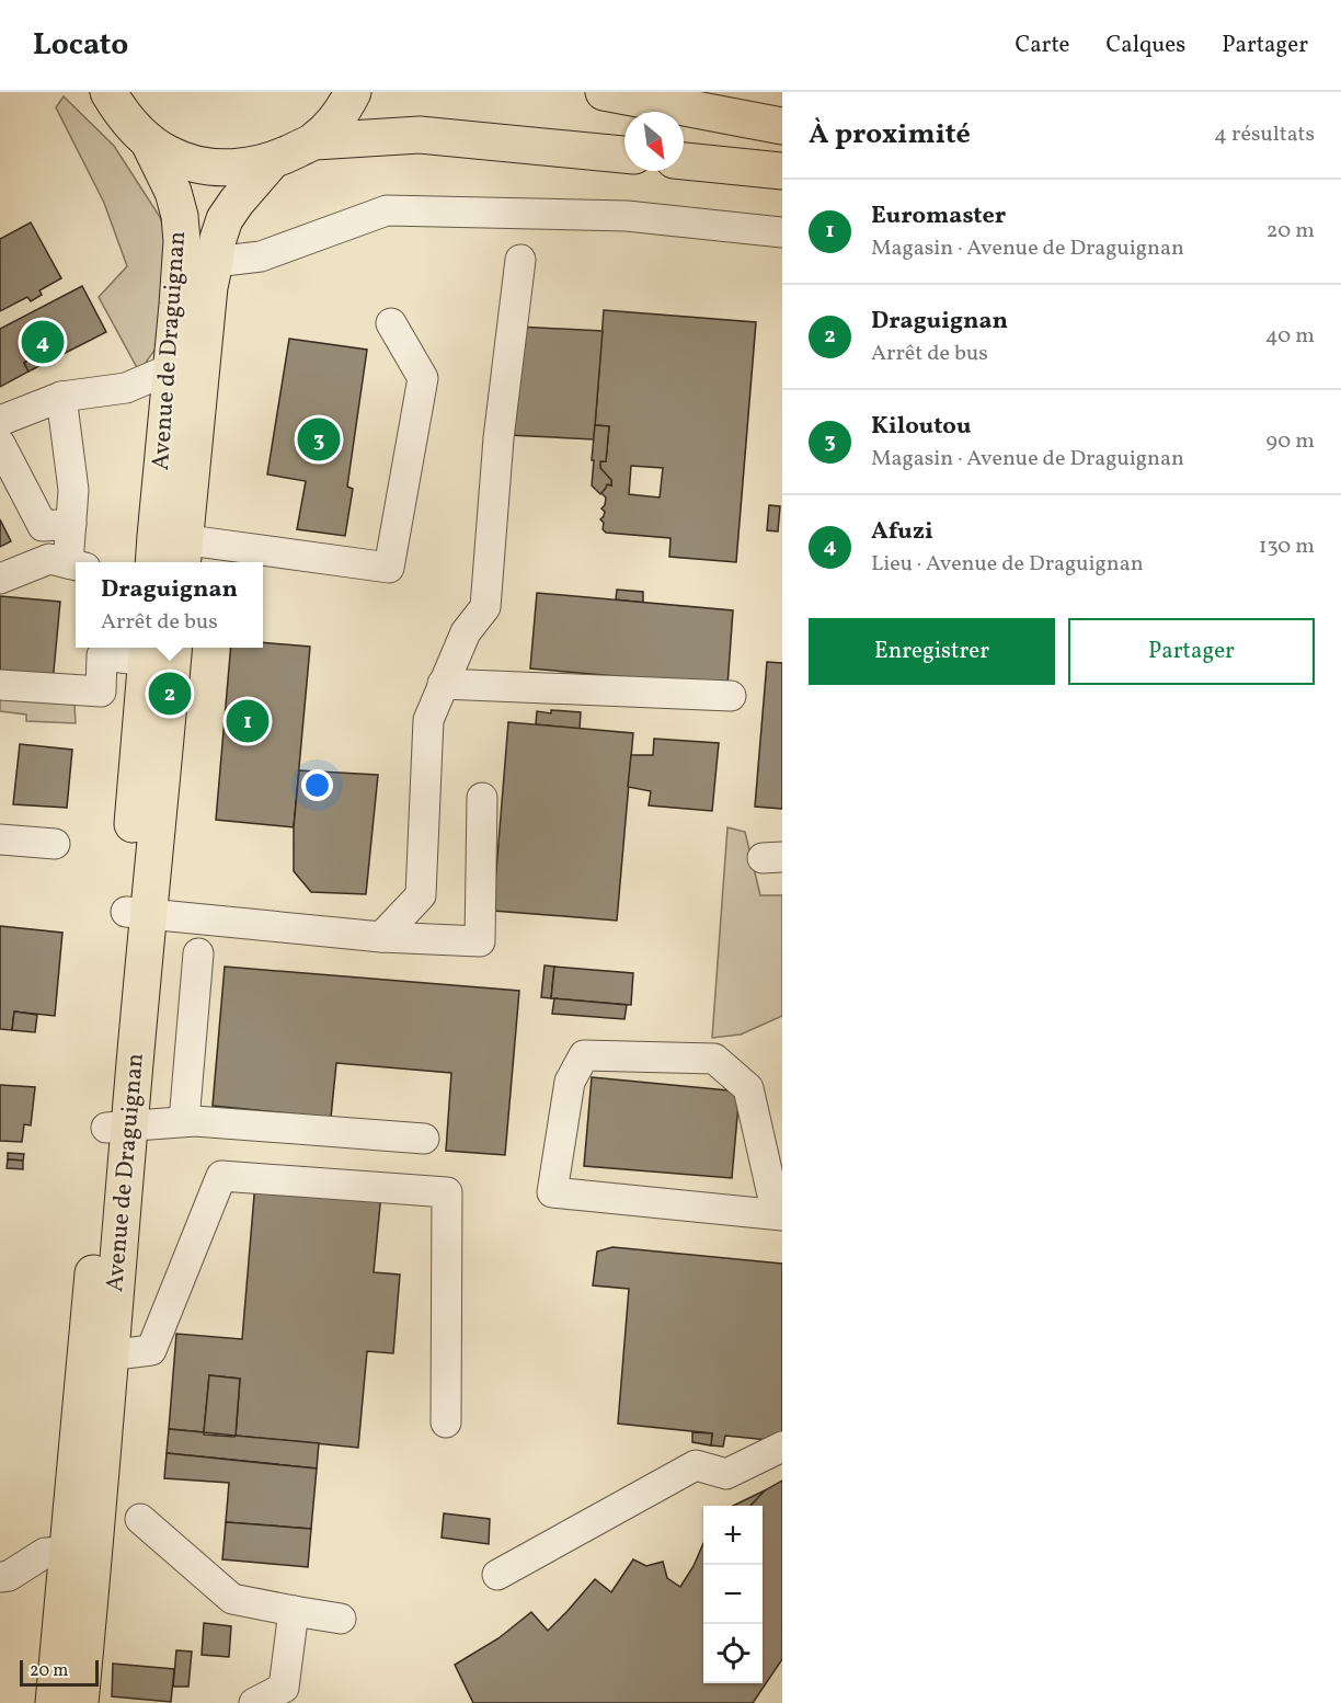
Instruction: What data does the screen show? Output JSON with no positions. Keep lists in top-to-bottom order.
{
  "streets": {
    "main road": ["Avenue de Draguignan"]
  },
  "scale_bar": "20 m",
  "north": "bottom right",
  "page": {
    "header": "Locato",
    "nav": ["Carte", "Calques", "Partager"],
    "heading": ["À proximité", "4 résultats"],
    "list": [
      {
        "mark": "1",
        "name": "Euromaster",
        "note": "Magasin · Avenue de Draguignan",
        "value": "20 m"
      },
      {
        "mark": "2",
        "name": "Draguignan",
        "note": "Arrêt de bus",
        "value": "40 m"
      },
      {
        "mark": "3",
        "name": "Kiloutou",
        "note": "Magasin · Avenue de Draguignan",
        "value": "90 m"
      },
      {
        "mark": "4",
        "name": "Afuzi",
        "note": "Lieu · Avenue de Draguignan",
        "value": "130 m"
      }
    ],
    "pins": [
      "4",
      "3",
      "2",
      "1"
    ],
    "popup": ["Draguignan", "Arrêt de bus"],
    "buttons": ["Enregistrer", "Partager"],
    "map_buttons": ["+", "−"],
    "scale": "20 m"
  }
}
